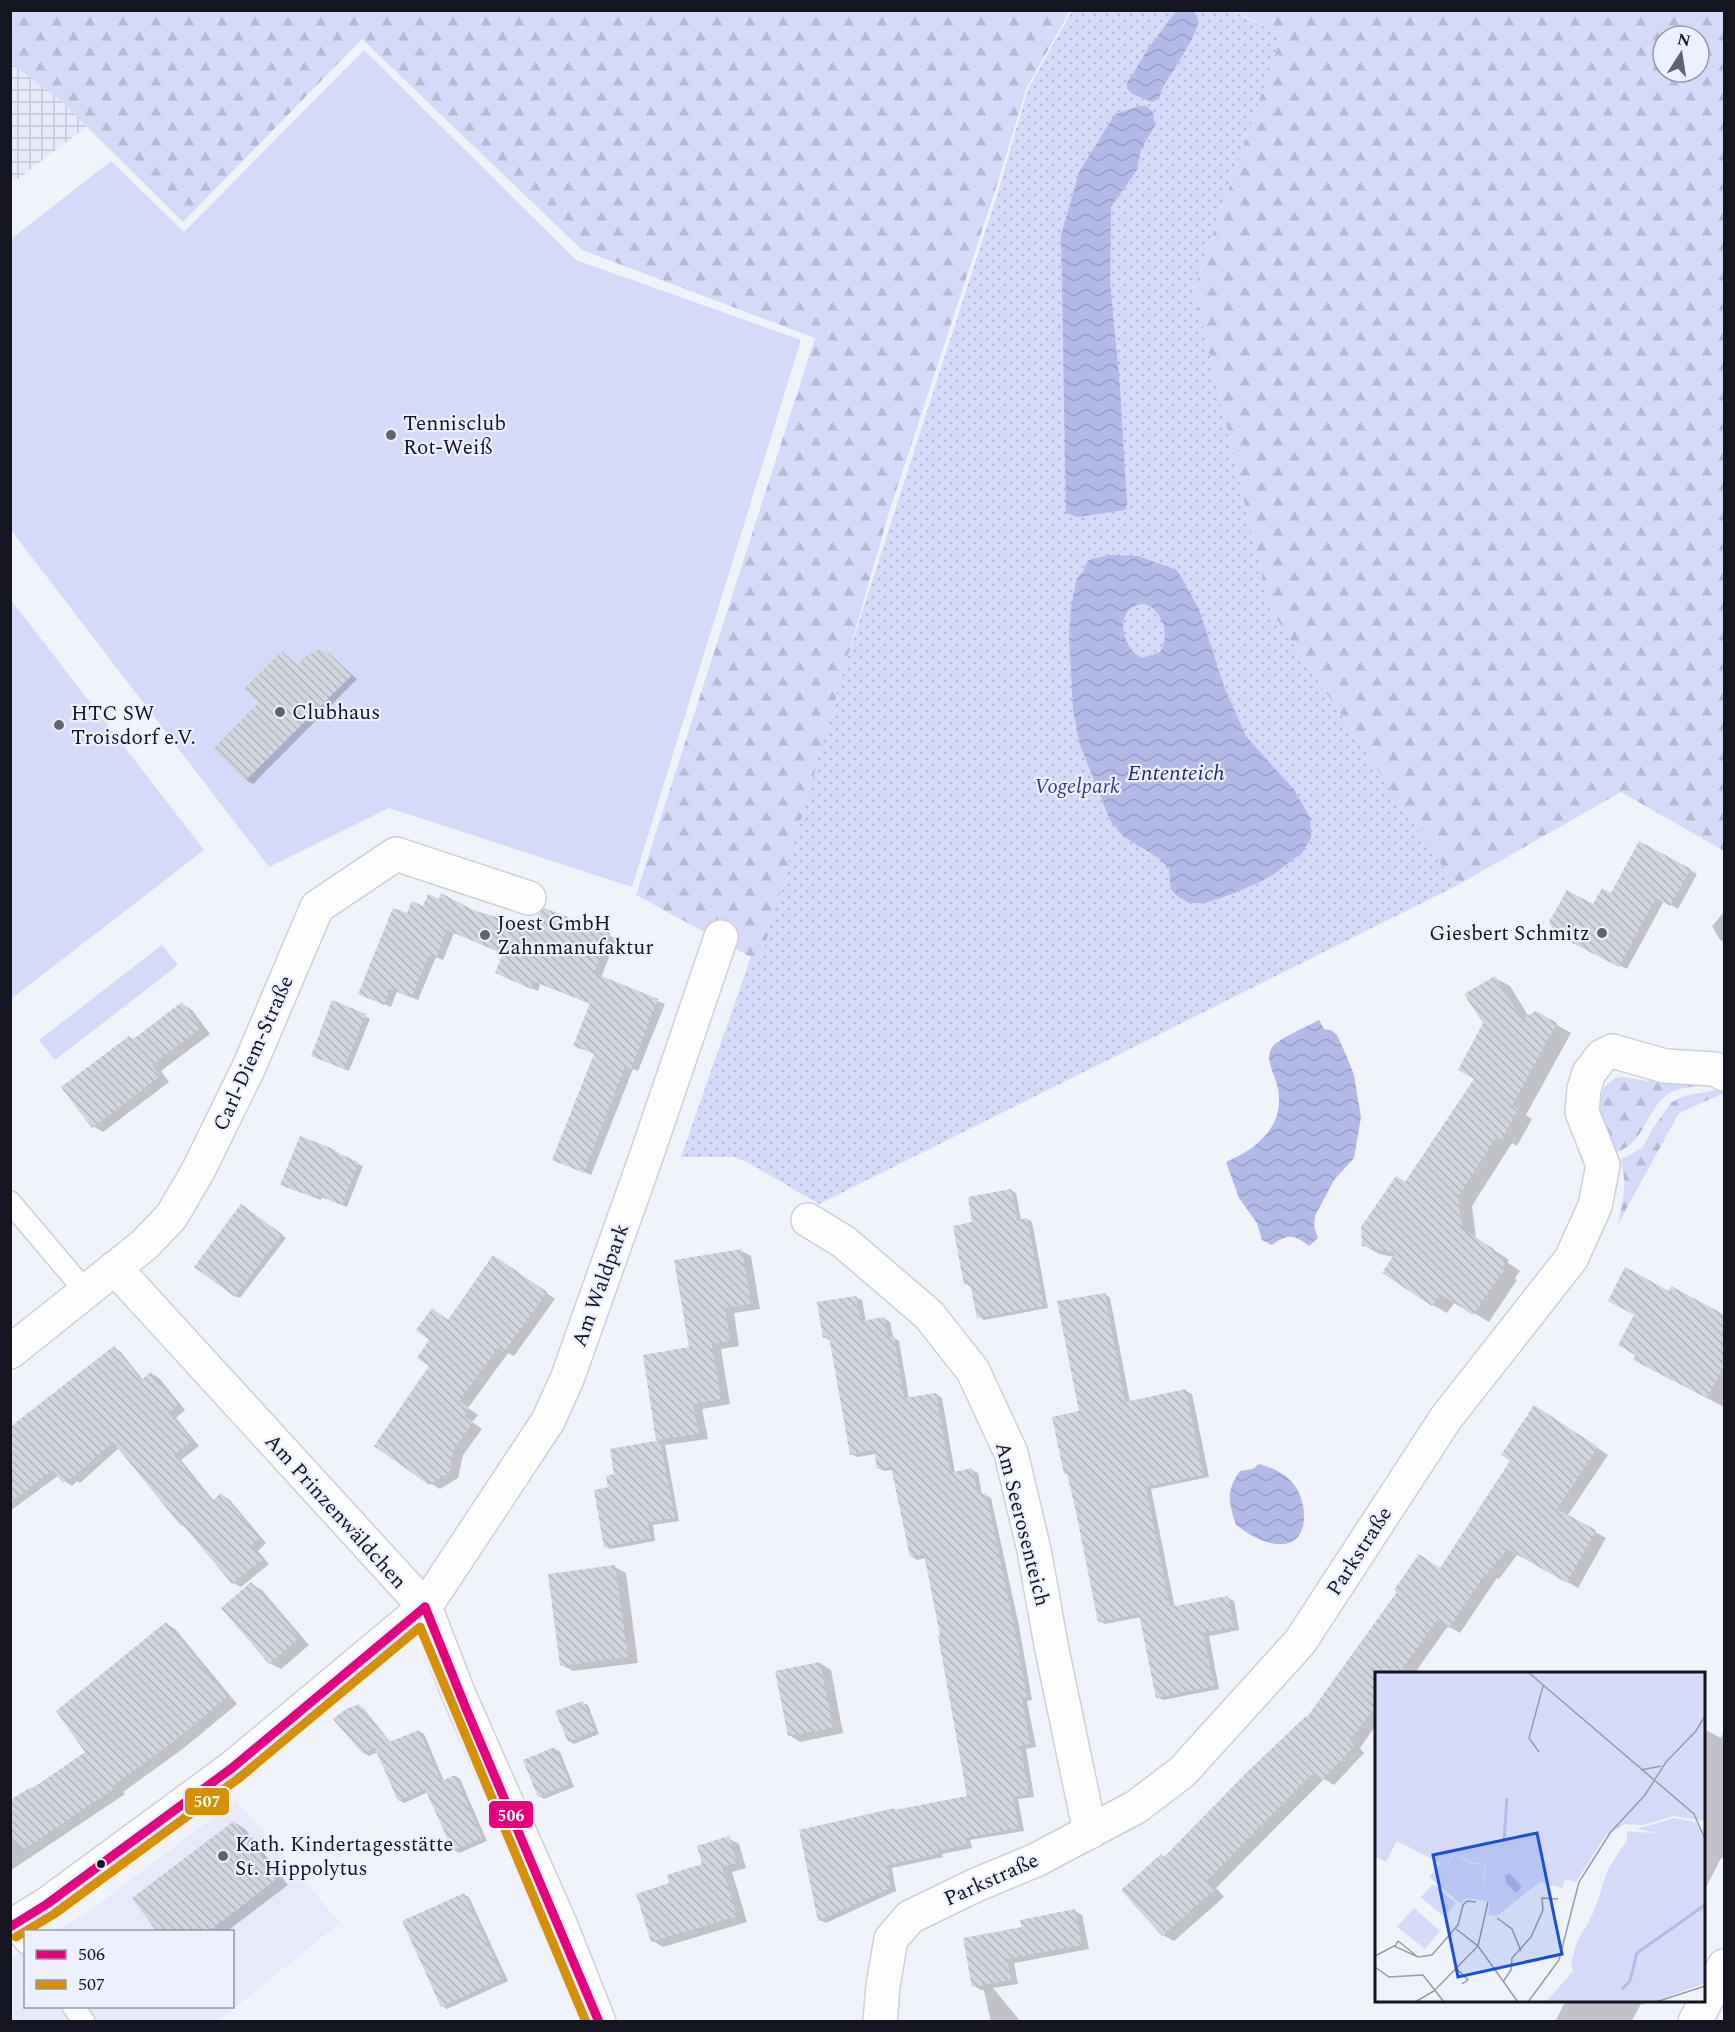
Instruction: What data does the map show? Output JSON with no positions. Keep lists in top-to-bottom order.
{
  "streets": {
    "street": [
      "Carl-Diem-Straße",
      "Am Waldpark",
      "Am Prinzenwäldchen",
      "Am Seerosenteich",
      "Parkstraße"
    ]
  },
  "crossings": [
    ["Carl-Diem-Straße", "Am Prinzenwäldchen"],
    ["Am Waldpark", "Am Prinzenwäldchen"],
    ["Am Seerosenteich", "Parkstraße"]
  ],
  "water": ["Ententeich"],
  "parks": ["Vogelpark"],
  "places": [
    "Tennisclub Rot-Weiß",
    "Clubhaus",
    "HTC SW Troisdorf e.V.",
    "Giesbert Schmitz",
    "Joest GmbH Zahnmanufaktur",
    "Kath. Kindertagesstätte St. Hippolytus"
  ],
  "lines": ["transit line 506", "transit line 507"],
  "legend": ["506", "507"],
  "north": "top"
}
